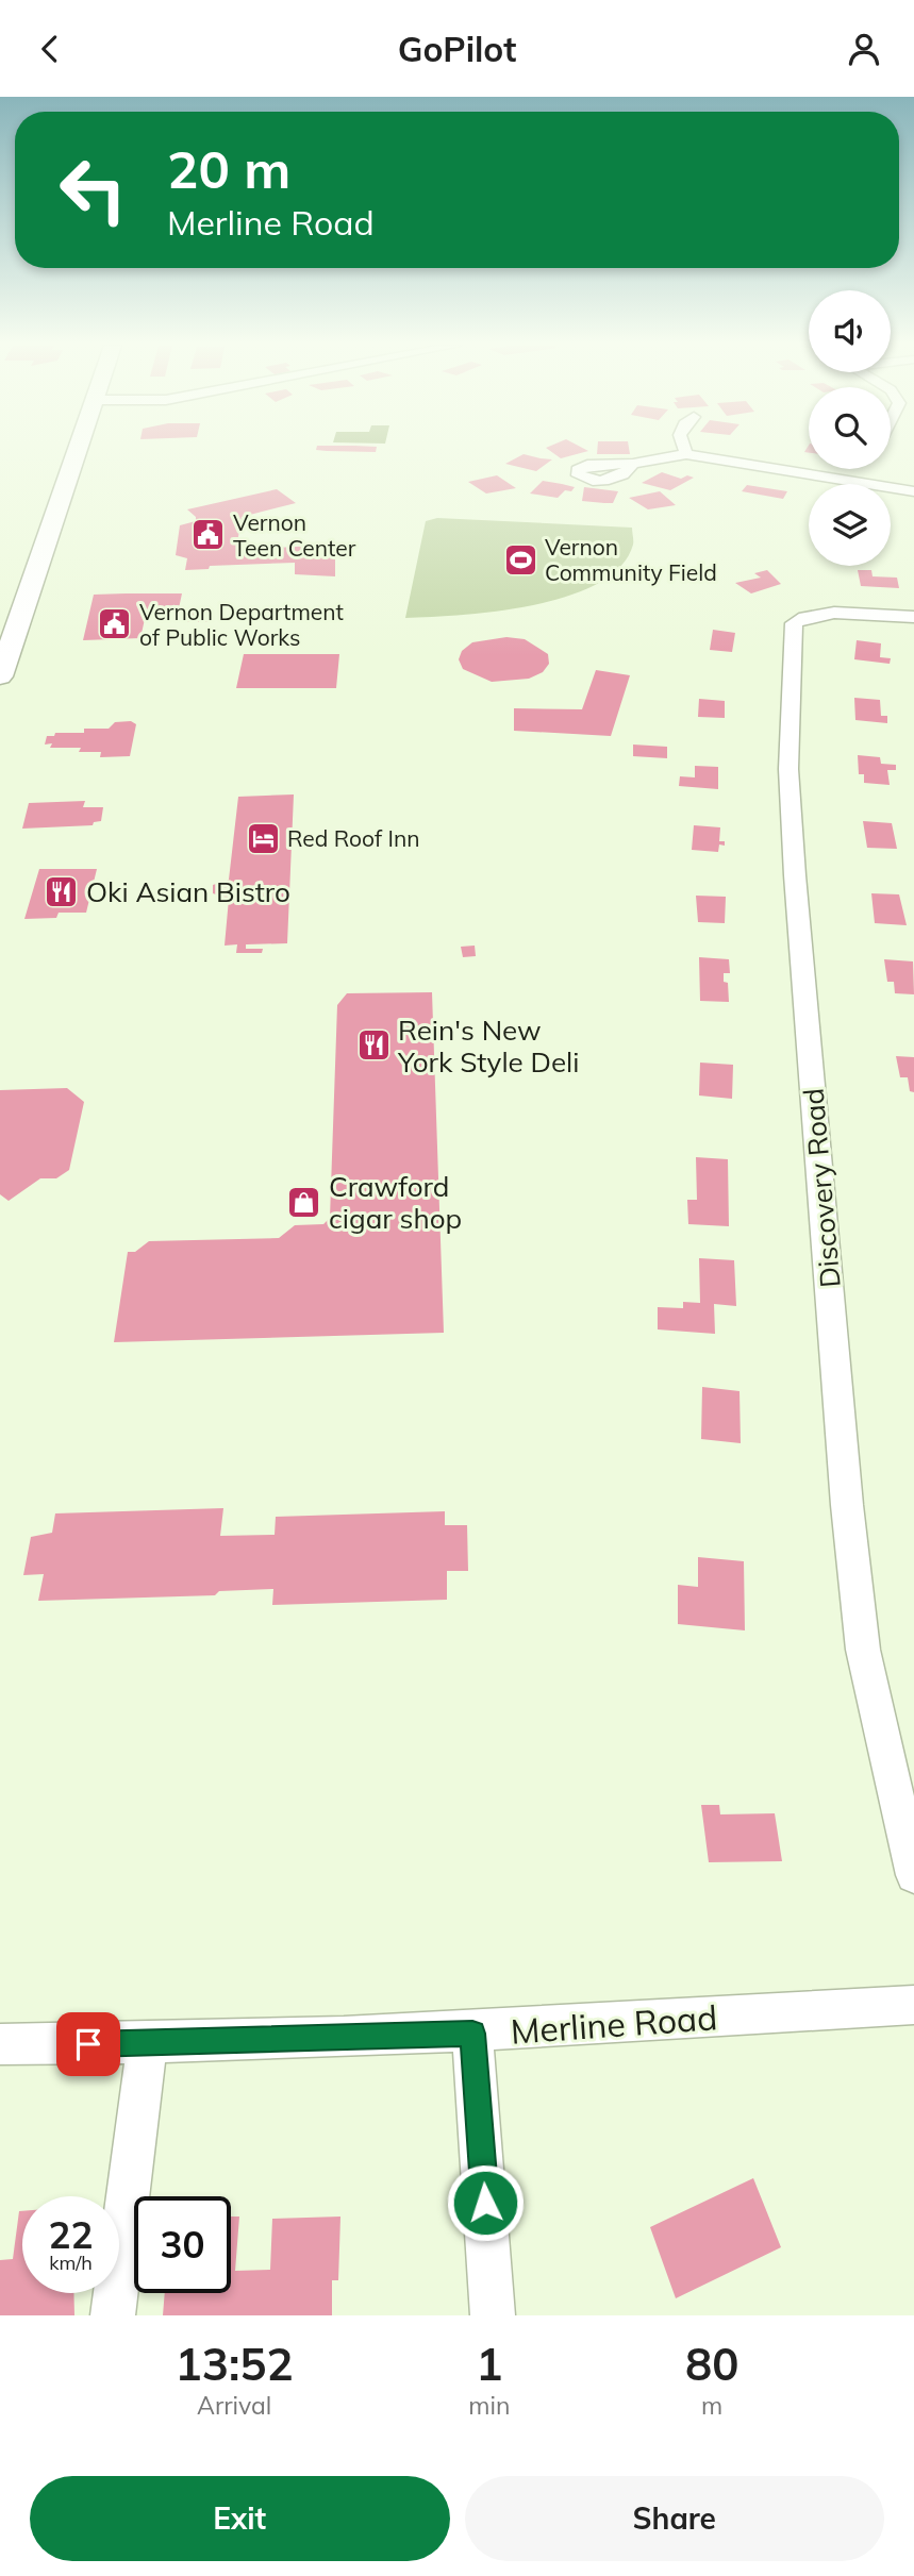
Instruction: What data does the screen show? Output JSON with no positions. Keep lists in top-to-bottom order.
{
  "streets": {
    "street": ["Discovery Road", "Merline Road"]
  },
  "places": {
    "public building": ["Vernon Teen Center", "Vernon Department of Public Works"],
    "sports": ["Vernon Community Field"],
    "hotel": ["Red Roof Inn"],
    "restaurant": ["Oki Asian Bistro", "Rein's New York Style Deli"],
    "shop": ["Crawford cigar shop"]
  },
  "page": {
    "header": "GoPilot",
    "turn": ["20 m", "Merline Road"],
    "speed": "22 km/h",
    "limit": "30",
    "eta": [
      "13:52",
      "Arrival",
      "1",
      "min",
      "80",
      "m"
    ],
    "buttons": ["Exit", "Share"]
  }
}
